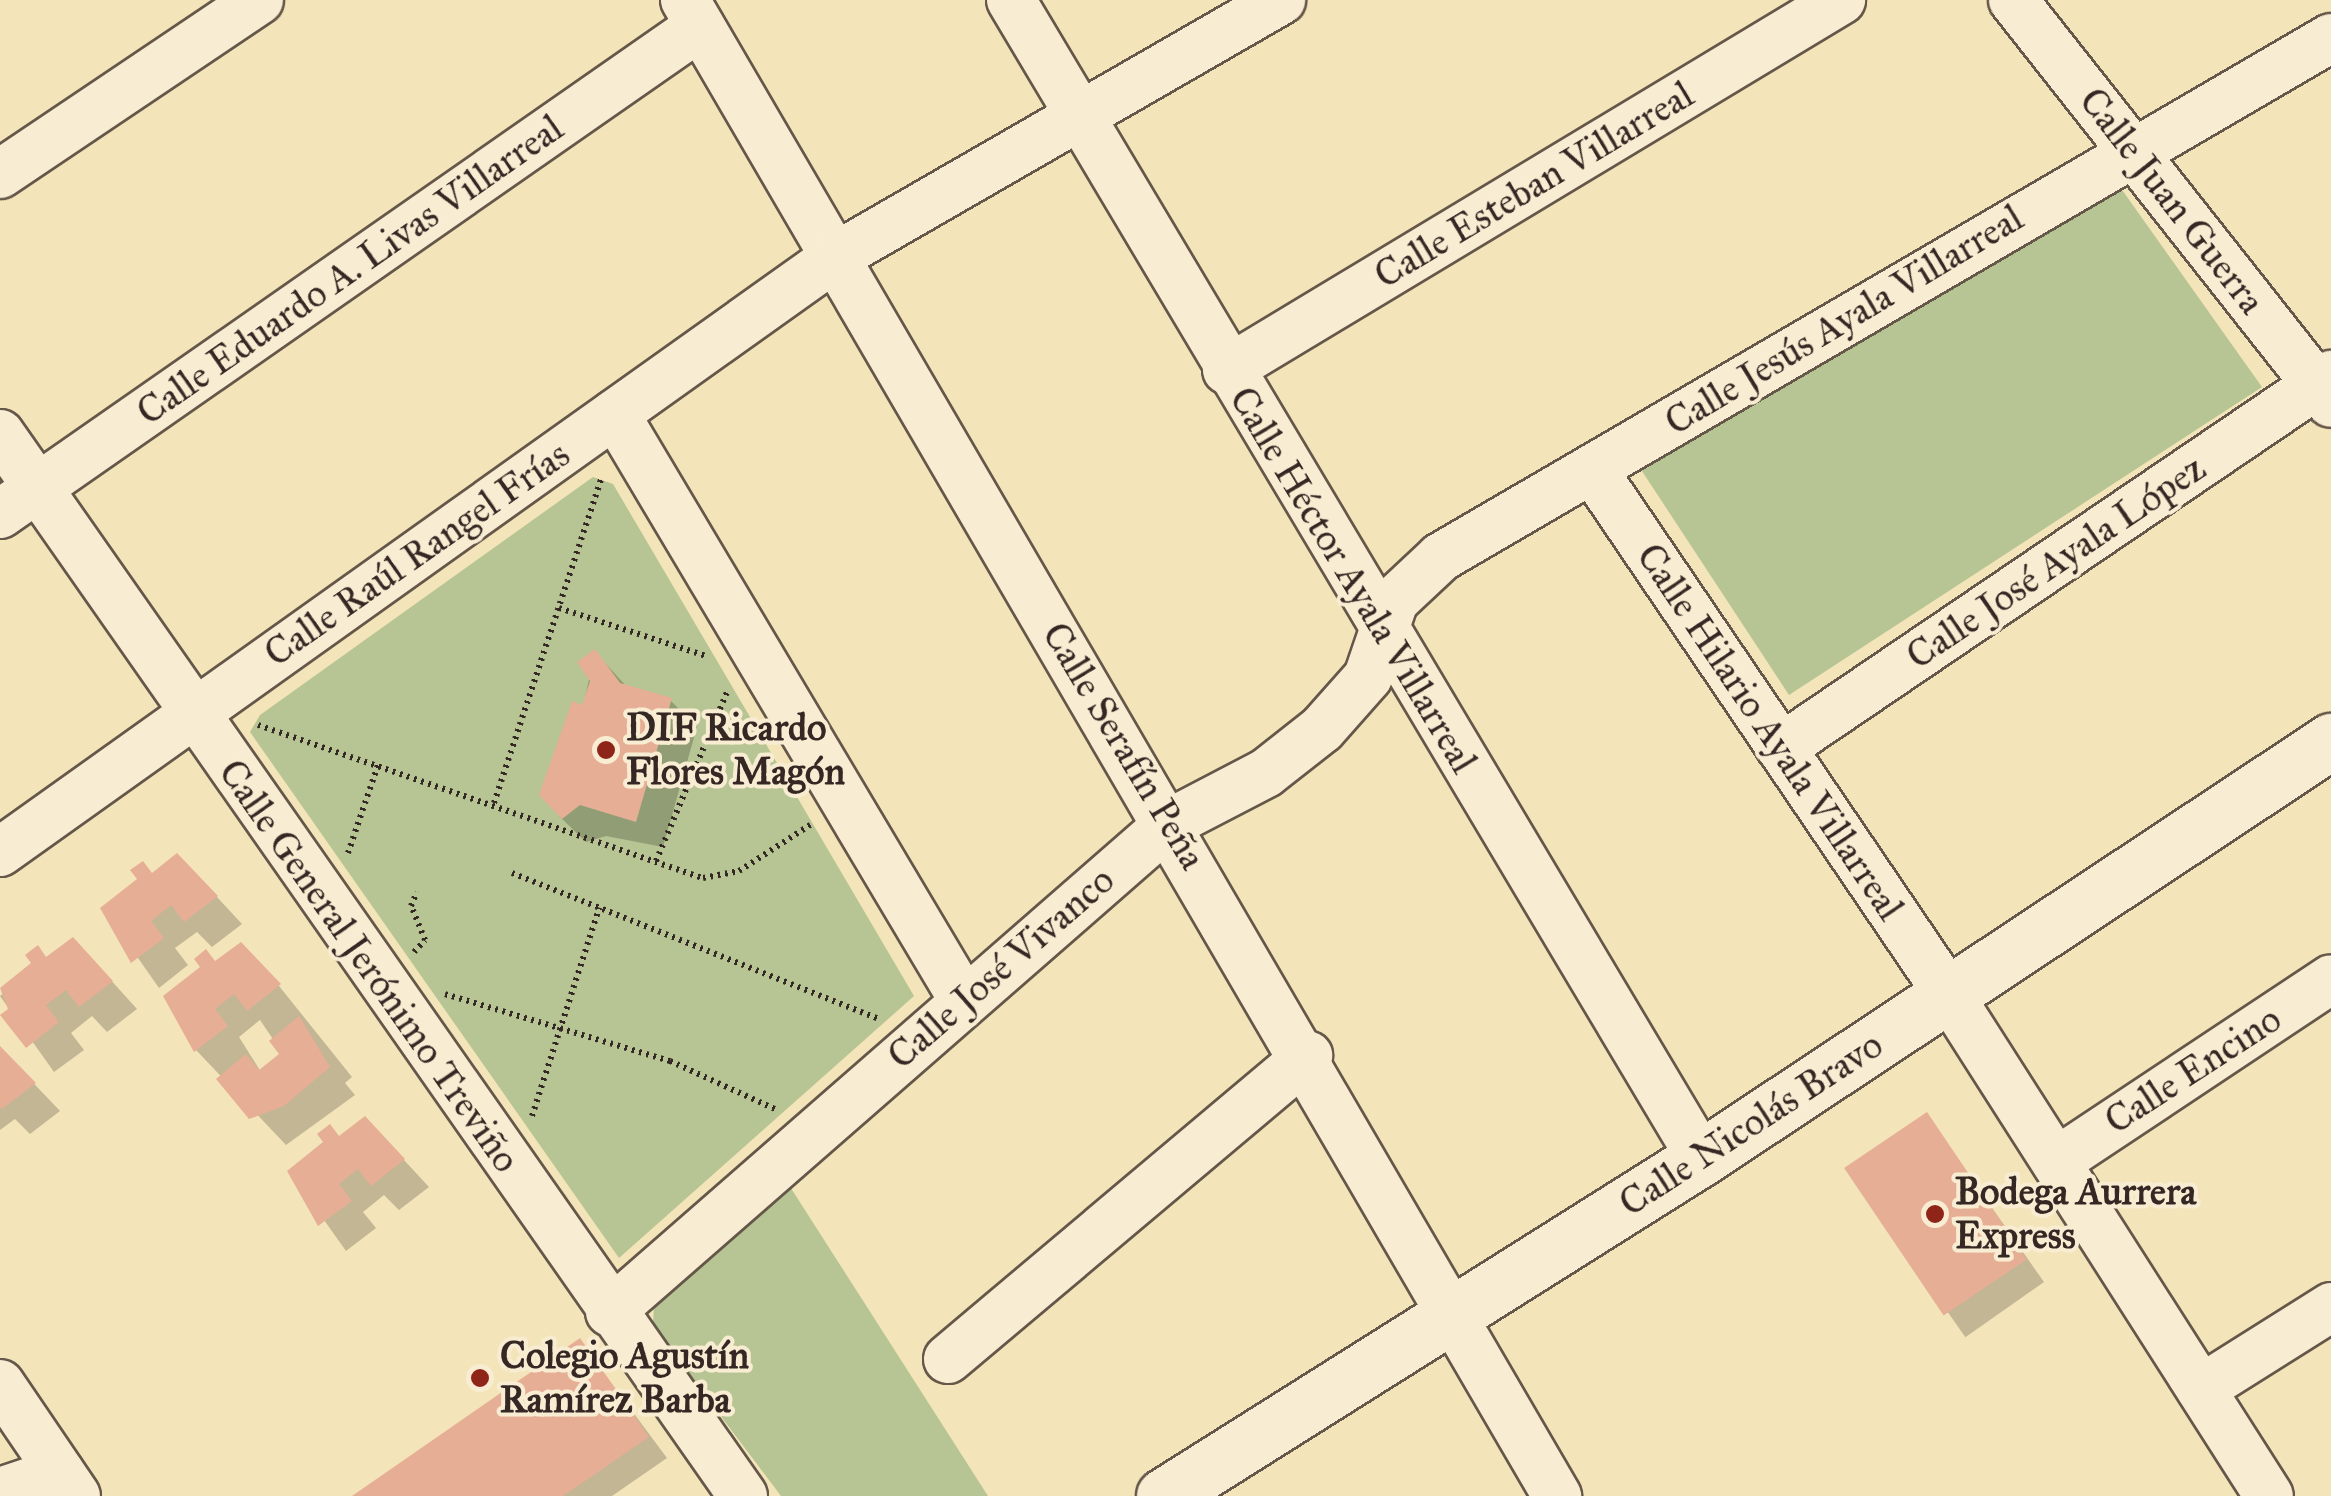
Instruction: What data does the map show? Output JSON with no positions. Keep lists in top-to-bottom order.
{
  "streets": {
    "street": [
      "Calle Esteban Villarreal",
      "Calle Juan Guerra",
      "Calle Eduardo A. Livas Villarreal",
      "Calle Jesús Ayala Villarreal",
      "Calle Raúl Rangel Frías",
      "Calle José Ayala López",
      "Calle Héctor Ayala Villarreal",
      "Calle Hilario Ayala Villarreal",
      "Calle Serafín Peña",
      "Calle General Jerónimo Treviño",
      "Calle José Vivanco",
      "Calle Encino",
      "Calle Nicolás Bravo"
    ]
  },
  "crossings": [
    ["Calle Esteban Villarreal", "Calle Héctor Ayala Villarreal"],
    ["Calle Juan Guerra", "Calle Jesús Ayala Villarreal"],
    ["Calle Juan Guerra", "Calle José Ayala López"],
    ["Calle Eduardo A. Livas Villarreal", "Calle Serafín Peña"],
    ["Calle Eduardo A. Livas Villarreal", "Calle General Jerónimo Treviño"],
    ["Calle Jesús Ayala Villarreal", "Calle Héctor Ayala Villarreal"],
    ["Calle Jesús Ayala Villarreal", "Calle Hilario Ayala Villarreal"],
    ["Calle Jesús Ayala Villarreal", "Calle José Vivanco"],
    ["Calle Raúl Rangel Frías", "Calle Héctor Ayala Villarreal"],
    ["Calle Raúl Rangel Frías", "Calle Serafín Peña"],
    ["Calle Raúl Rangel Frías", "Calle General Jerónimo Treviño"],
    ["Calle José Ayala López", "Calle Hilario Ayala Villarreal"],
    ["Calle Héctor Ayala Villarreal", "Calle José Vivanco"],
    ["Calle Héctor Ayala Villarreal", "Calle Nicolás Bravo"],
    ["Calle Hilario Ayala Villarreal", "Calle Encino"],
    ["Calle Hilario Ayala Villarreal", "Calle Nicolás Bravo"],
    ["Calle Serafín Peña", "Calle José Vivanco"],
    ["Calle Serafín Peña", "Calle Nicolás Bravo"],
    ["Calle General Jerónimo Treviño", "Calle José Vivanco"]
  ],
  "places": ["DIF Ricardo Flores Magón", "Bodega Aurrera Express", "Colegio Agustín Ramírez Barba"]
}
